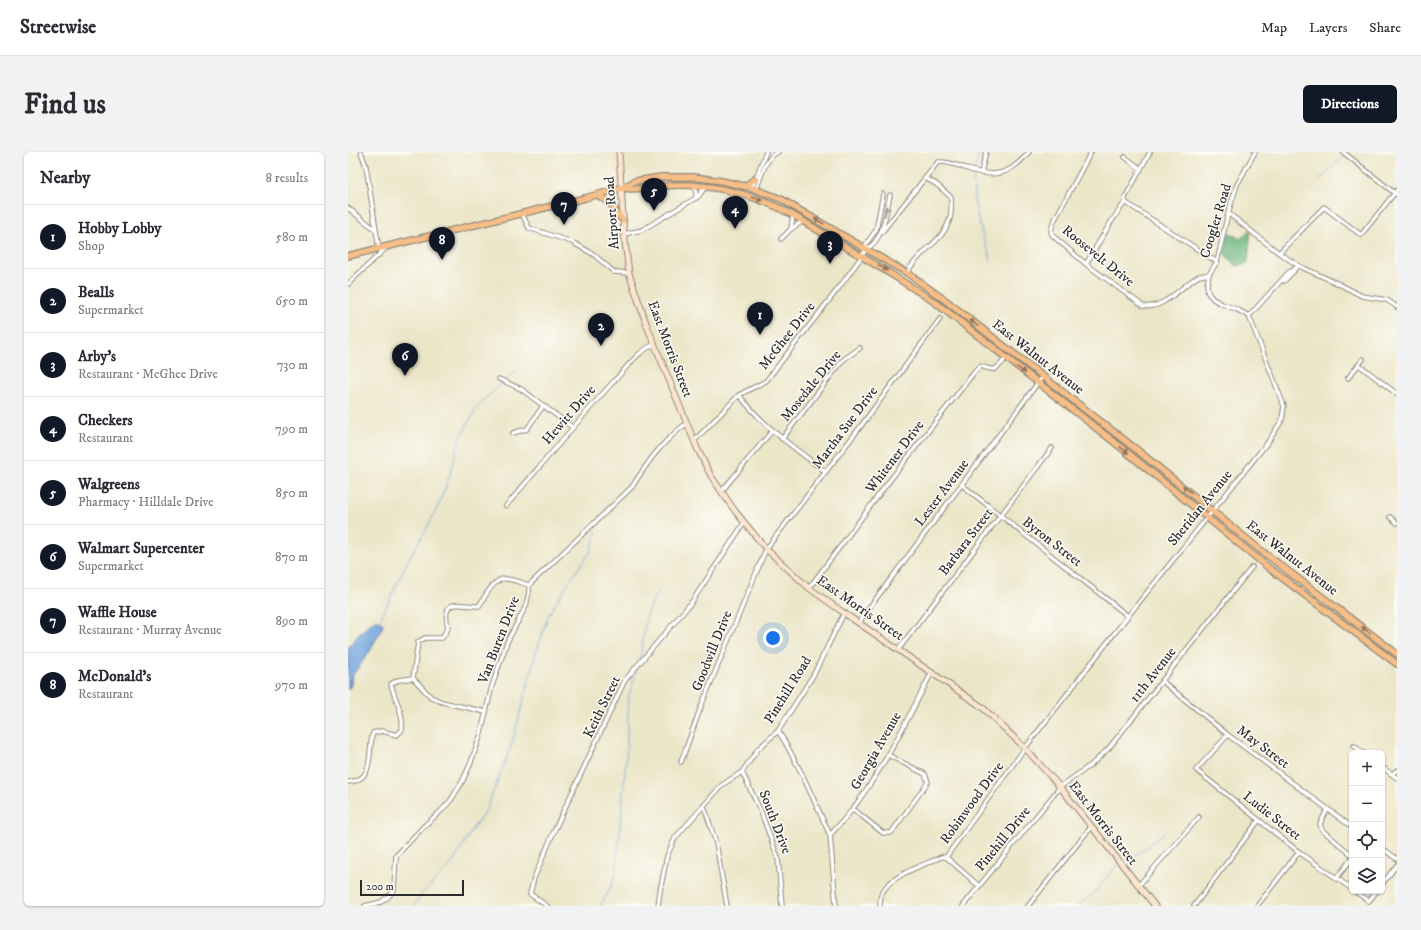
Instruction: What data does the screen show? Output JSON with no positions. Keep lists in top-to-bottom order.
{
  "streets": {
    "main road": ["Airport Road", "East Morris Street", "East Walnut Avenue"],
    "street": [
      "Coogler Road",
      "Roosevelt Drive",
      "McGhee Drive",
      "Mosedale Drive",
      "Hewitt Drive",
      "Martha Sue Drive",
      "Whitener Drive",
      "Lester Avenue",
      "Sheridan Avenue",
      "Barbara Street",
      "Byron Street",
      "Van Buren Drive",
      "Goodwill Drive",
      "11th Avenue",
      "Pinehill Road",
      "Keith Street",
      "May Street",
      "Georgia Avenue",
      "Robinwood Drive",
      "Ludie Street",
      "South Drive",
      "Pinehill Drive"
    ]
  },
  "crossings": [
    ["Airport Road", "East Morris Street"],
    ["Airport Road", "East Walnut Avenue"],
    ["Coogler Road", "Roosevelt Drive"],
    ["McGhee Drive", "East Morris Street"],
    ["McGhee Drive", "East Walnut Avenue"],
    ["East Morris Street", "Mosedale Drive"],
    ["East Morris Street", "Hewitt Drive"],
    ["East Morris Street", "Martha Sue Drive"],
    ["East Morris Street", "Whitener Drive"],
    ["East Morris Street", "Lester Avenue"],
    ["East Morris Street", "Sheridan Avenue"],
    ["East Morris Street", "Barbara Street"],
    ["East Morris Street", "Van Buren Drive"],
    ["East Morris Street", "Goodwill Drive"],
    ["East Morris Street", "11th Avenue"],
    ["East Morris Street", "Pinehill Road"],
    ["East Morris Street", "Keith Street"],
    ["East Morris Street", "Georgia Avenue"],
    ["East Morris Street", "Robinwood Drive"],
    ["East Morris Street", "Pinehill Drive"],
    ["East Walnut Avenue", "Whitener Drive"],
    ["East Walnut Avenue", "Lester Avenue"],
    ["East Walnut Avenue", "Sheridan Avenue"],
    ["Martha Sue Drive", "Goodwill Drive"],
    ["Lester Avenue", "Byron Street"],
    ["Sheridan Avenue", "Byron Street"],
    ["Sheridan Avenue", "Robinwood Drive"],
    ["Barbara Street", "Byron Street"],
    ["11th Avenue", "May Street"],
    ["11th Avenue", "Pinehill Drive"],
    ["Pinehill Road", "South Drive"],
    ["May Street", "Ludie Street"]
  ],
  "scale_bar": "200 m",
  "page": {
    "header": "Streetwise",
    "nav": ["Map", "Layers", "Share"],
    "buttons": "Directions",
    "title": "Find us",
    "heading": ["Nearby", "8 results"],
    "pins": [
      "5",
      "7",
      "4",
      "8",
      "3",
      "1",
      "2",
      "6"
    ],
    "list": [
      {
        "mark": "1",
        "name": "Hobby Lobby",
        "note": "Shop",
        "value": "580 m"
      },
      {
        "mark": "2",
        "name": "Bealls",
        "note": "Supermarket",
        "value": "650 m"
      },
      {
        "mark": "3",
        "name": "Arby's",
        "note": "Restaurant · McGhee Drive",
        "value": "730 m"
      },
      {
        "mark": "4",
        "name": "Checkers",
        "note": "Restaurant",
        "value": "790 m"
      },
      {
        "mark": "5",
        "name": "Walgreens",
        "note": "Pharmacy · Hilldale Drive",
        "value": "850 m"
      },
      {
        "mark": "6",
        "name": "Walmart Supercenter",
        "note": "Supermarket",
        "value": "870 m"
      },
      {
        "mark": "7",
        "name": "Waffle House",
        "note": "Restaurant · Murray Avenue",
        "value": "890 m"
      },
      {
        "mark": "8",
        "name": "McDonald's",
        "note": "Restaurant",
        "value": "970 m"
      }
    ],
    "map_buttons": ["+", "−"],
    "scale": "200 m"
  }
}
